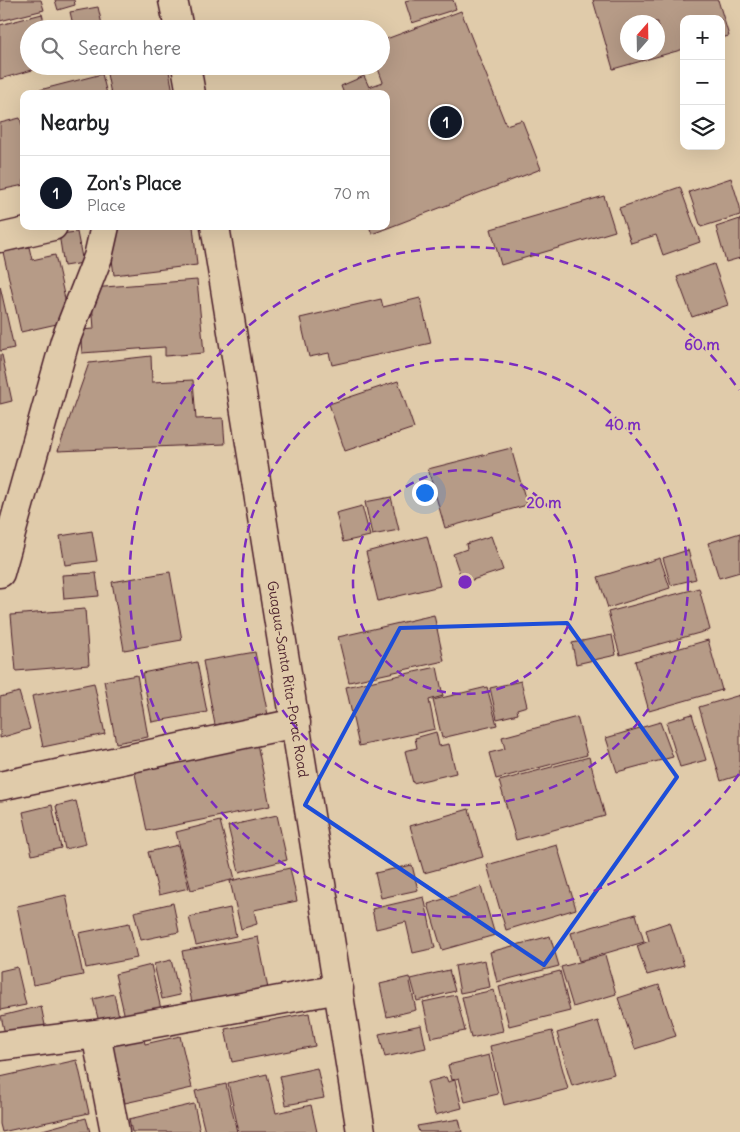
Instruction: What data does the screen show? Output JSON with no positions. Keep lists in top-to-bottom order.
{
  "streets": {
    "street": ["Guagua-Santa Rita-Porac Road"]
  },
  "north": "top",
  "page": {
    "map_buttons": ["+", "−"],
    "search": "Search here",
    "heading": "Nearby",
    "pins": "1",
    "list": [
      {
        "mark": "1",
        "name": "Zon's Place",
        "note": "Place",
        "value": "70 m"
      }
    ]
  },
  "rings": ["60 m", "40 m", "20 m"]
}
